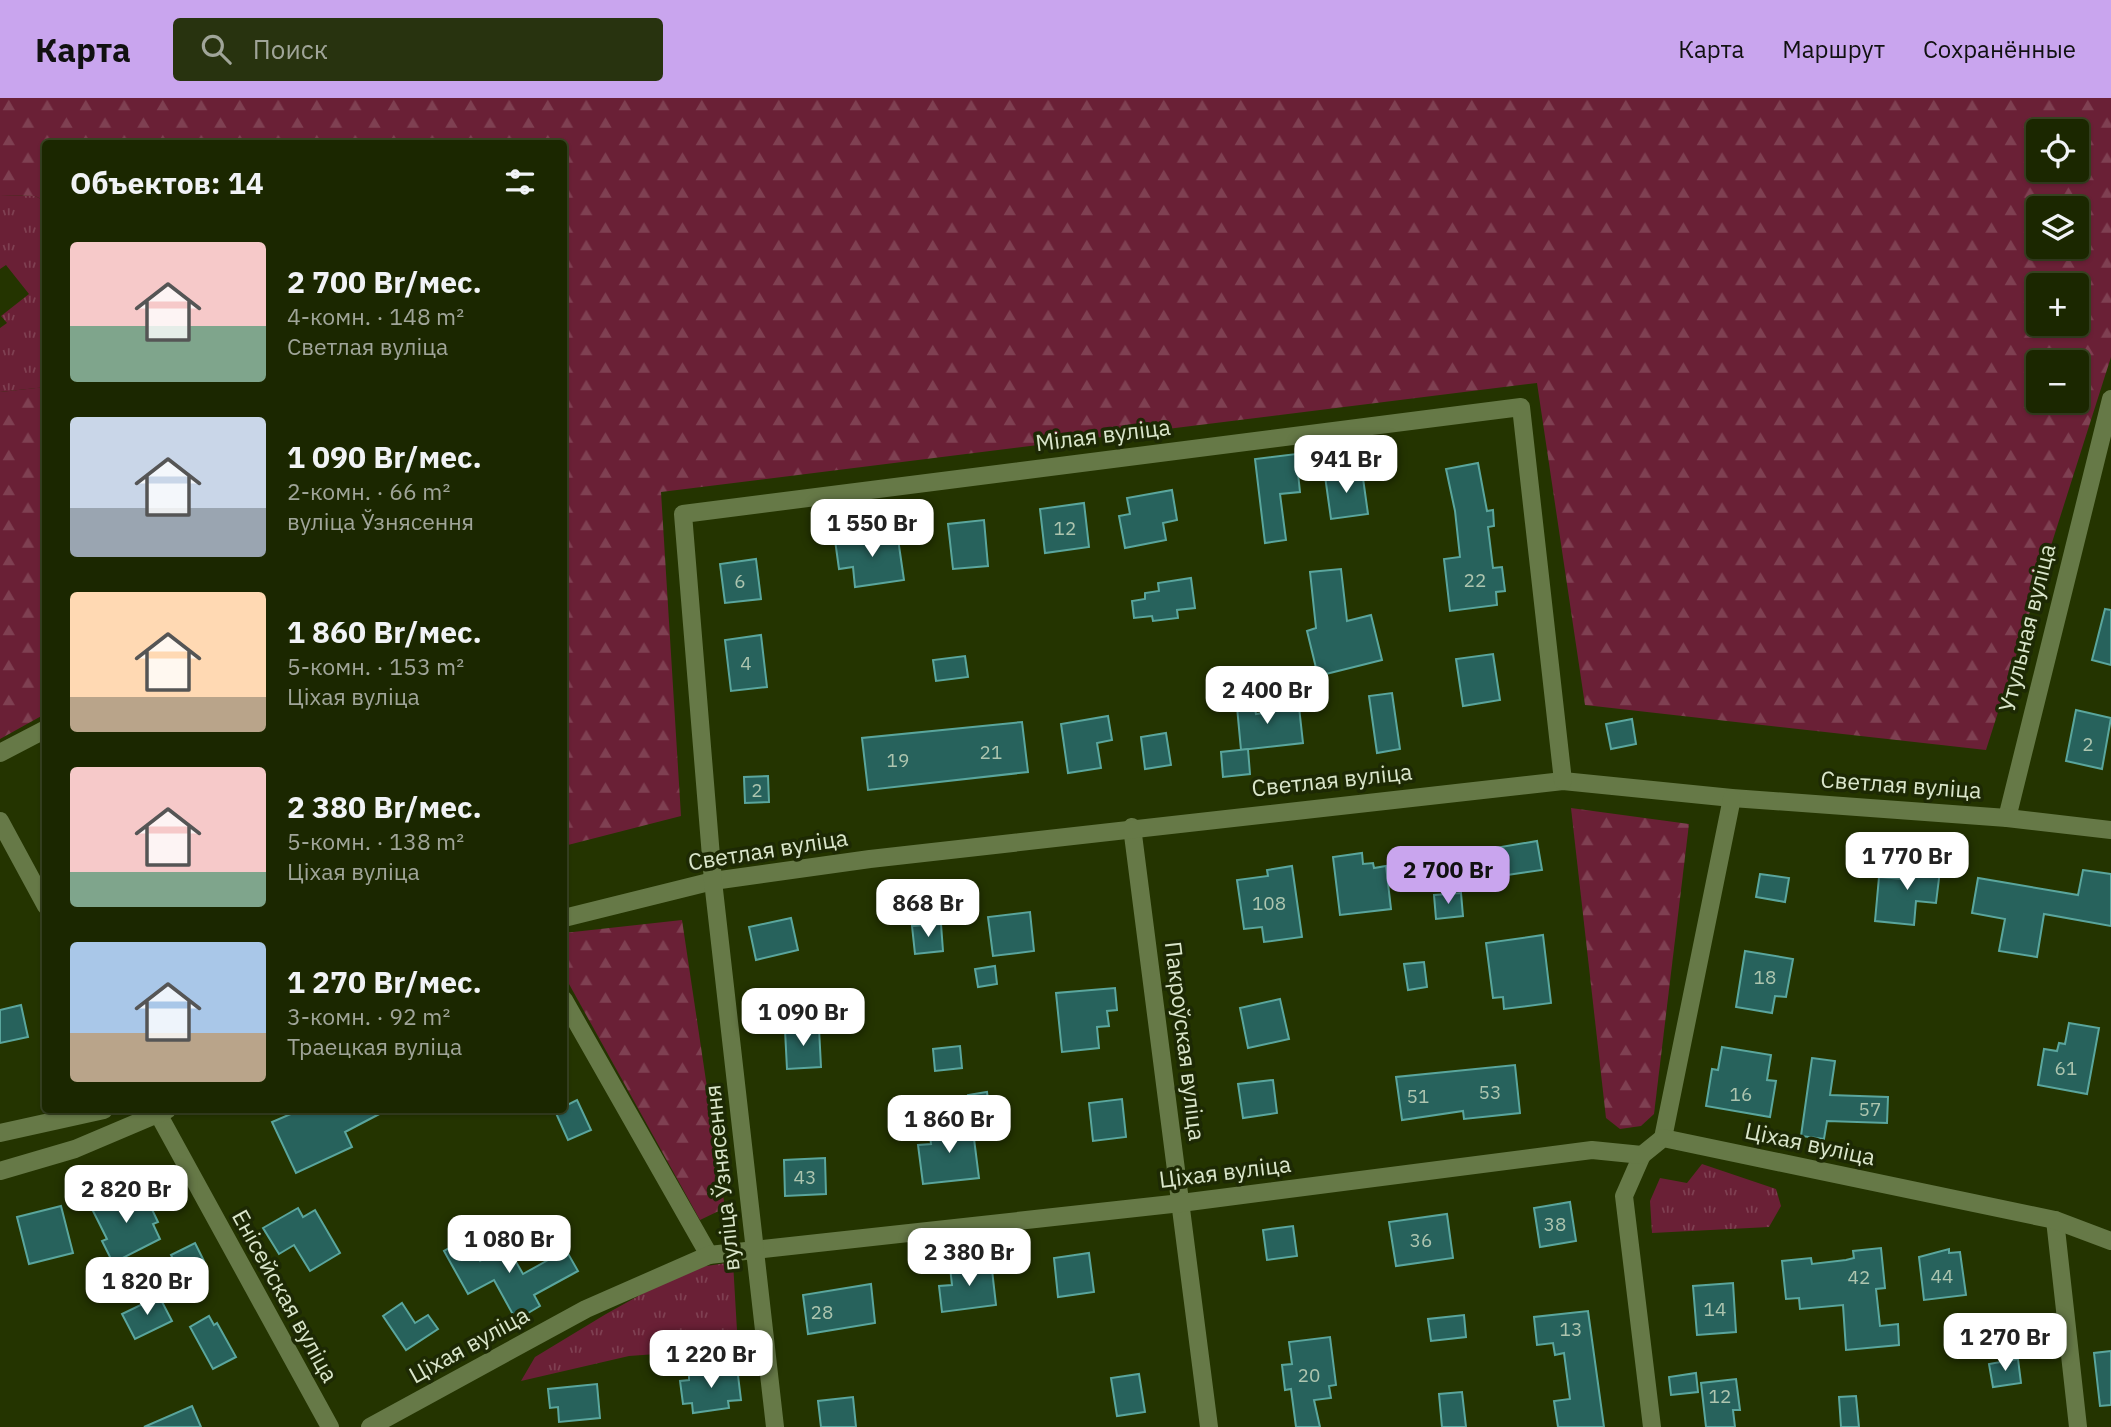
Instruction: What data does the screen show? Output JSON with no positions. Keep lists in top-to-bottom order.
{
  "streets": {
    "street": [
      "Мілая вуліца",
      "Утульная вуліца",
      "Светлая вуліца",
      "Пакроўская вуліца",
      "Ціхая вуліца",
      "вуліца Ўзнясення",
      "Енісейская вуліца"
    ]
  },
  "crossings": [
    ["Мілая вуліца", "Светлая вуліца"],
    ["Мілая вуліца", "вуліца Ўзнясення"],
    ["Утульная вуліца", "Светлая вуліца"],
    ["Светлая вуліца", "Пакроўская вуліца"],
    ["Светлая вуліца", "вуліца Ўзнясення"],
    ["Пакроўская вуліца", "Ціхая вуліца"],
    ["Ціхая вуліца", "вуліца Ўзнясення"]
  ],
  "house_numbers": [
    "12",
    "22",
    "6",
    "4",
    "2",
    "21",
    "19",
    "2",
    "108",
    "18",
    "61",
    "53",
    "16",
    "51",
    "57",
    "43",
    "38",
    "36",
    "44",
    "42",
    "14",
    "28",
    "13",
    "20",
    "12"
  ],
  "page": {
    "header": "Карта",
    "search": "Поиск",
    "nav": ["Карта", "Маршрут", "Сохранённые"],
    "map_buttons": ["+", "−"],
    "heading": "Объектов: 14",
    "list": [
      {
        "name": "2 700 Br/мес.",
        "note": "4-комн. · 148 m² · Светлая вуліца"
      },
      {
        "name": "1 090 Br/мес.",
        "note": "2-комн. · 66 m² · вуліца Ўзнясення"
      },
      {
        "name": "1 860 Br/мес.",
        "note": "5-комн. · 153 m² · Ціхая вуліца"
      },
      {
        "name": "2 380 Br/мес.",
        "note": "5-комн. · 138 m² · Ціхая вуліца"
      },
      {
        "name": "1 270 Br/мес.",
        "note": "3-комн. · 92 m² · Траецкая вуліца"
      }
    ],
    "price": [
      "941 Br",
      "1 550 Br",
      "2 400 Br",
      "1 770 Br",
      "2 700 Br",
      "868 Br",
      "1 090 Br",
      "1 860 Br",
      "2 820 Br",
      "1 080 Br",
      "2 380 Br",
      "1 820 Br",
      "1 270 Br",
      "1 220 Br"
    ]
  }
}
